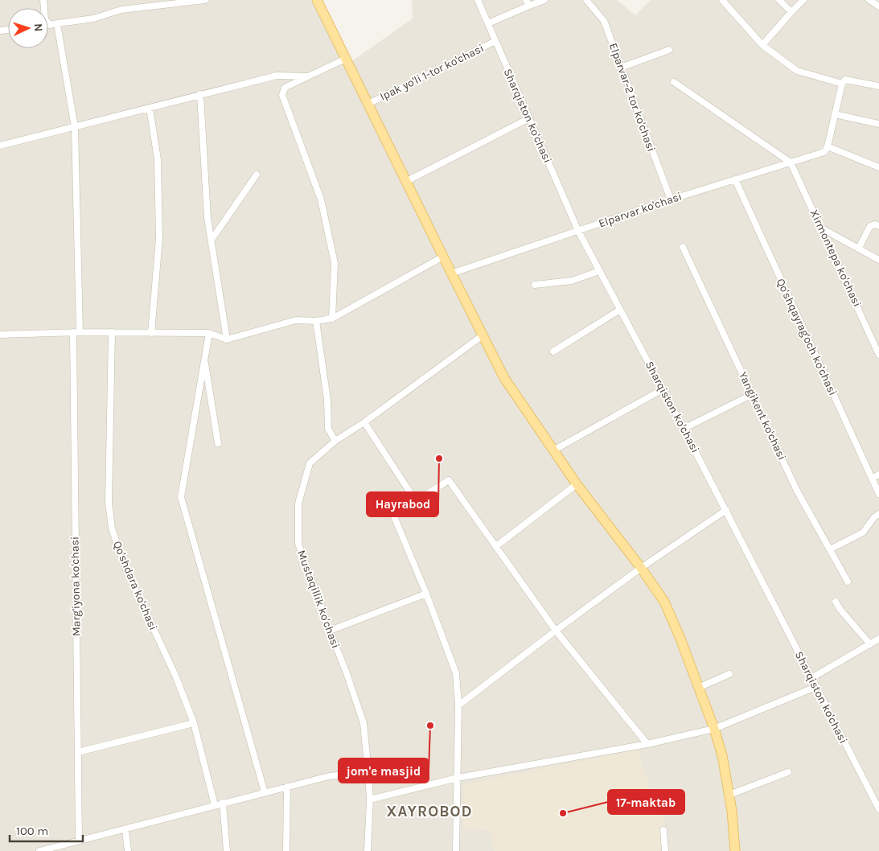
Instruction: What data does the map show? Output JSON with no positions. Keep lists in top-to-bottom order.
{
  "streets": {
    "street": [
      "Ipak yo'li 1-tor ko'chasi",
      "Elparvar-2 tor ko'chasi",
      "Sharqiston ko'chasi",
      "Elparvar ko'chasi",
      "Xirmontepa ko'chasi",
      "Qo'shqayrag'och ko'chasi",
      "Yangikent ko'chasi",
      "Qo'shdara ko'chasi",
      "Marg'iyona ko'chasi",
      "Mustaqillik ko'chasi"
    ]
  },
  "crossings": [
    ["Ipak yo'li 1-tor ko'chasi", "Sharqiston ko'chasi"],
    ["Elparvar-2 tor ko'chasi", "Elparvar ko'chasi"],
    ["Sharqiston ko'chasi", "Elparvar ko'chasi"],
    ["Elparvar ko'chasi", "Xirmontepa ko'chasi"],
    ["Elparvar ko'chasi", "Qo'shqayrag'och ko'chasi"]
  ],
  "districts": ["XAYROBOD"],
  "places": ["Hayrabod", "jom'e masjid", "17-maktab"],
  "scale_bar": "100 m",
  "north": "right"
}
